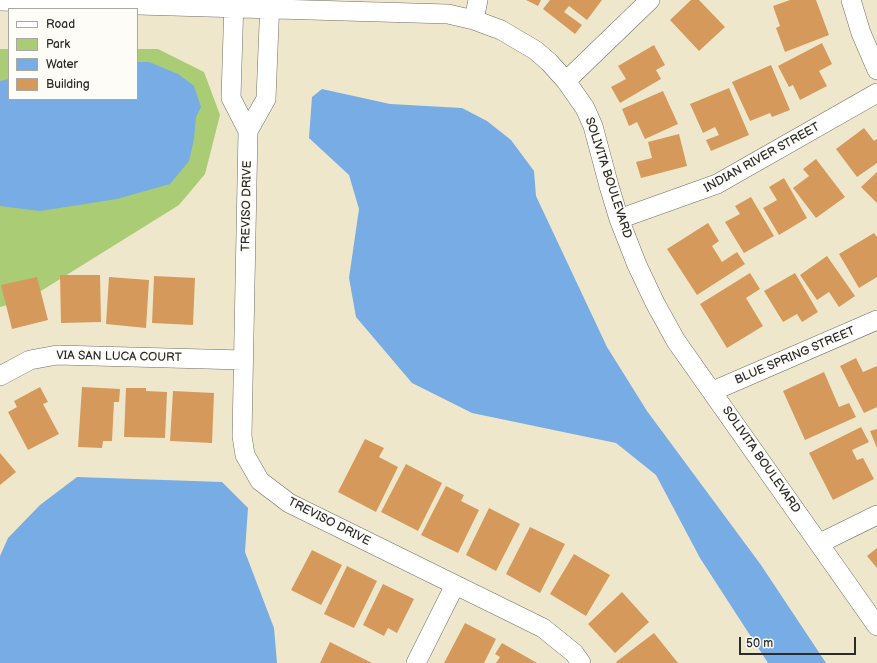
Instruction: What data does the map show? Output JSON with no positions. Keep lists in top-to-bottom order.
{
  "streets": {
    "street": [
      "INDIAN RIVER STREET",
      "SOLIVITA BOULEVARD",
      "TREVISO DRIVE",
      "BLUE SPRING STREET",
      "VIA SAN LUCA COURT"
    ]
  },
  "crossings": [
    ["INDIAN RIVER STREET", "SOLIVITA BOULEVARD"],
    ["SOLIVITA BOULEVARD", "TREVISO DRIVE"],
    ["SOLIVITA BOULEVARD", "BLUE SPRING STREET"],
    ["TREVISO DRIVE", "VIA SAN LUCA COURT"]
  ],
  "legend": [
    "Road",
    "Park",
    "Water",
    "Building"
  ],
  "scale_bar": "50 m"
}
